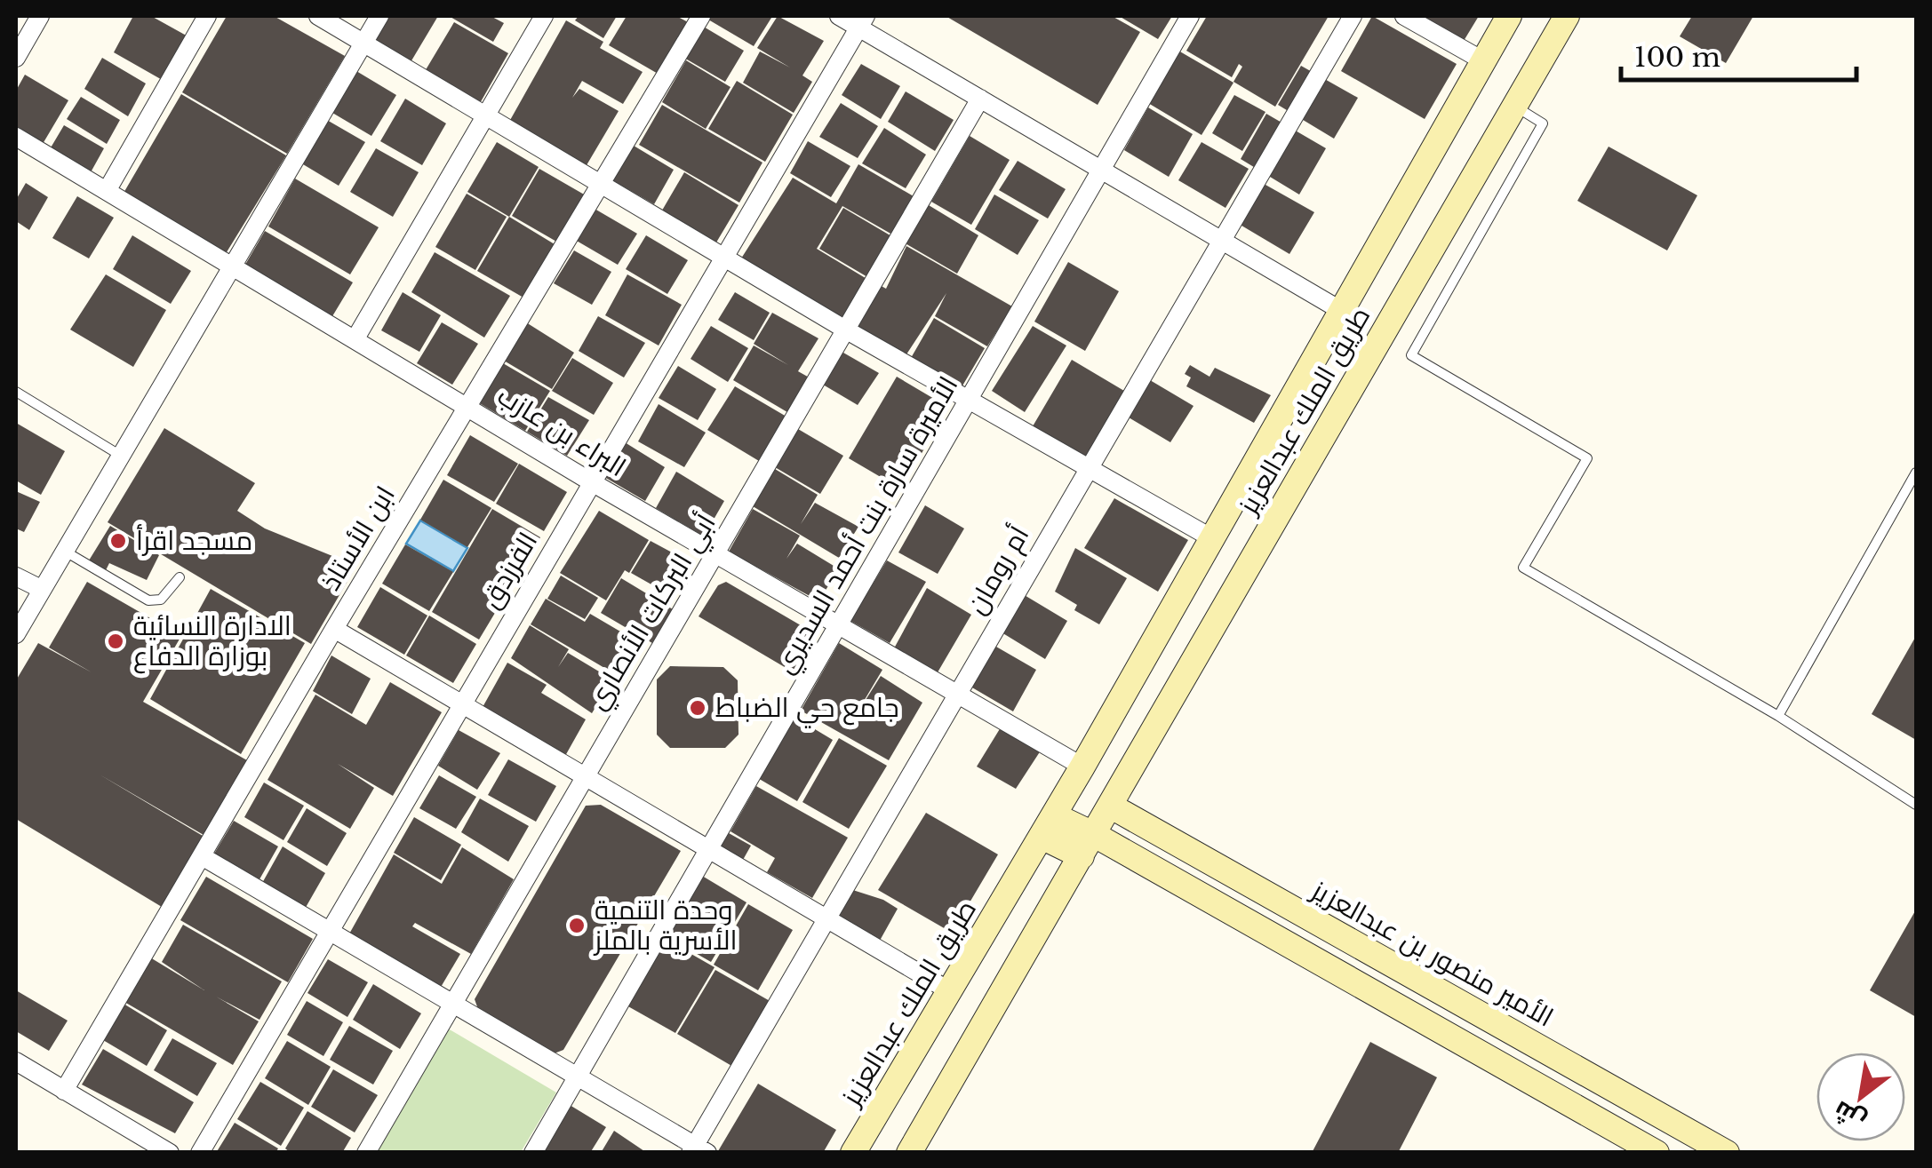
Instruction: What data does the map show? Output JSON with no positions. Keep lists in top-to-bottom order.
{
  "streets": {
    "main road": ["طريق الملك عبدالعزيز", "الأمير منصور بن عبدالعزيز"],
    "street": [
      "البراء بن عازب",
      "الأميرة سارة بنت أحمد السديري",
      "ابن الأستاذ",
      "الفرزدق",
      "أم رومان",
      "أبي البركات الأنصاري"
    ]
  },
  "crossings": [
    ["طريق الملك عبدالعزيز", "البراء بن عازب"],
    ["طريق الملك عبدالعزيز", "الأمير منصور بن عبدالعزيز"],
    ["البراء بن عازب", "الأميرة سارة بنت أحمد السديري"],
    ["البراء بن عازب", "ابن الأستاذ"],
    ["البراء بن عازب", "الفرزدق"],
    ["البراء بن عازب", "أم رومان"],
    ["البراء بن عازب", "أبي البركات الأنصاري"]
  ],
  "places": [
    "مسجد اقرأ",
    "الادارة النسائية بوزارة الدفاع",
    "جامع حي الضباط",
    "وحدة التنمية الأسرية بالملز"
  ],
  "scale_bar": "100 m",
  "north": "bottom left"
}
